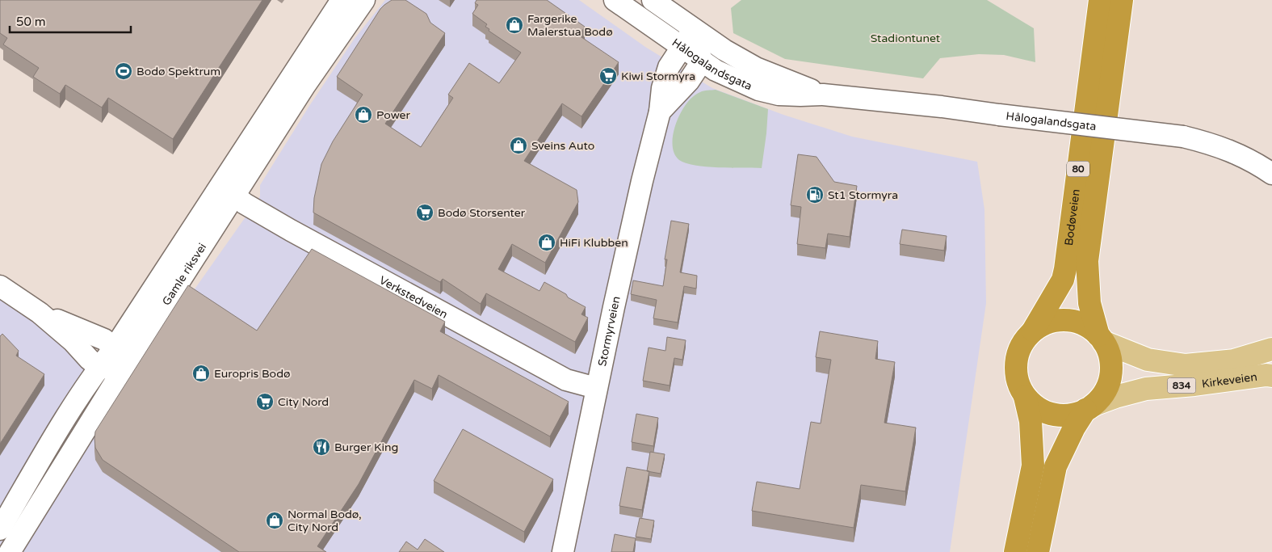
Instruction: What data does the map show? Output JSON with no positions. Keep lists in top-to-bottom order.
{
  "streets": {
    "highway": ["80", "Bodøveien"],
    "main road": ["Kirkeveien", "834"],
    "street": [
      "Hålogalandsgata",
      "Gamle riksvei",
      "Verkstedveien",
      "Stormyrveien"
    ]
  },
  "crossings": [
    ["Hålogalandsgata", "Stormyrveien"],
    ["Bodøveien", "Kirkeveien"],
    ["Gamle riksvei", "Verkstedveien"],
    ["Verkstedveien", "Stormyrveien"]
  ],
  "parks": ["Stadiontunet"],
  "places": {
    "shop": [
      "Fargerike Malerstua Bodø",
      "Power",
      "Sveins Auto",
      "HiFi Klubben",
      "Europris Bodø",
      "Normal Bodø, City Nord"
    ],
    "sports": ["Bodø Spektrum"],
    "supermarket": ["Kiwi Stormyra", "Bodø Storsenter", "City Nord"],
    "fuel station": ["St1 Stormyra"],
    "restaurant": ["Burger King"]
  },
  "scale_bar": "50 m"
}
